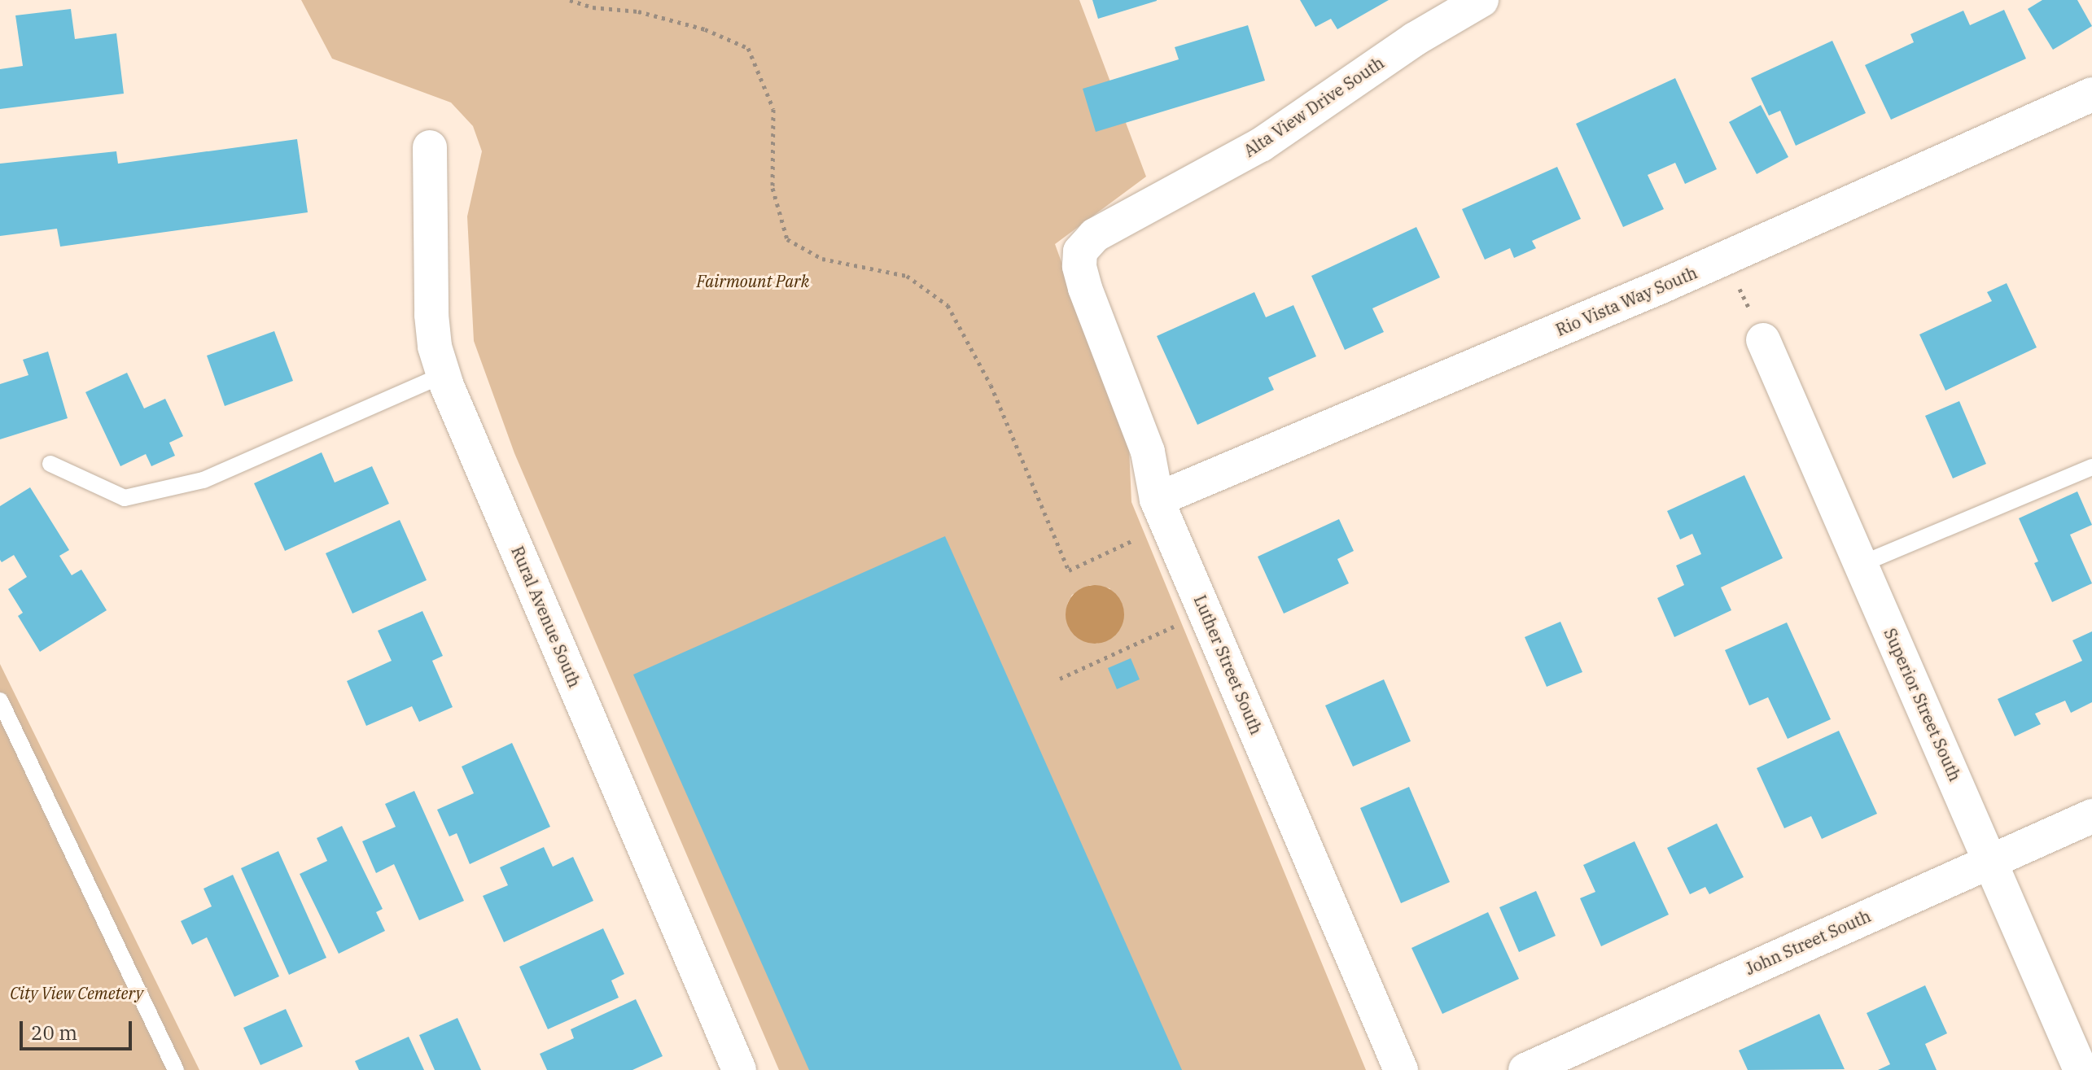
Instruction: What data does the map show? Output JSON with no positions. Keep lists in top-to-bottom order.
{
  "streets": {
    "street": [
      "Alta View Drive South",
      "Rio Vista Way South",
      "Rural Avenue South",
      "Luther Street South",
      "Superior Street South",
      "John Street South"
    ]
  },
  "crossings": [
    ["Alta View Drive South", "Luther Street South"],
    ["Rio Vista Way South", "Luther Street South"],
    ["Superior Street South", "John Street South"]
  ],
  "parks": ["Fairmount Park", "City View Cemetery"],
  "scale_bar": "20 m"
}
